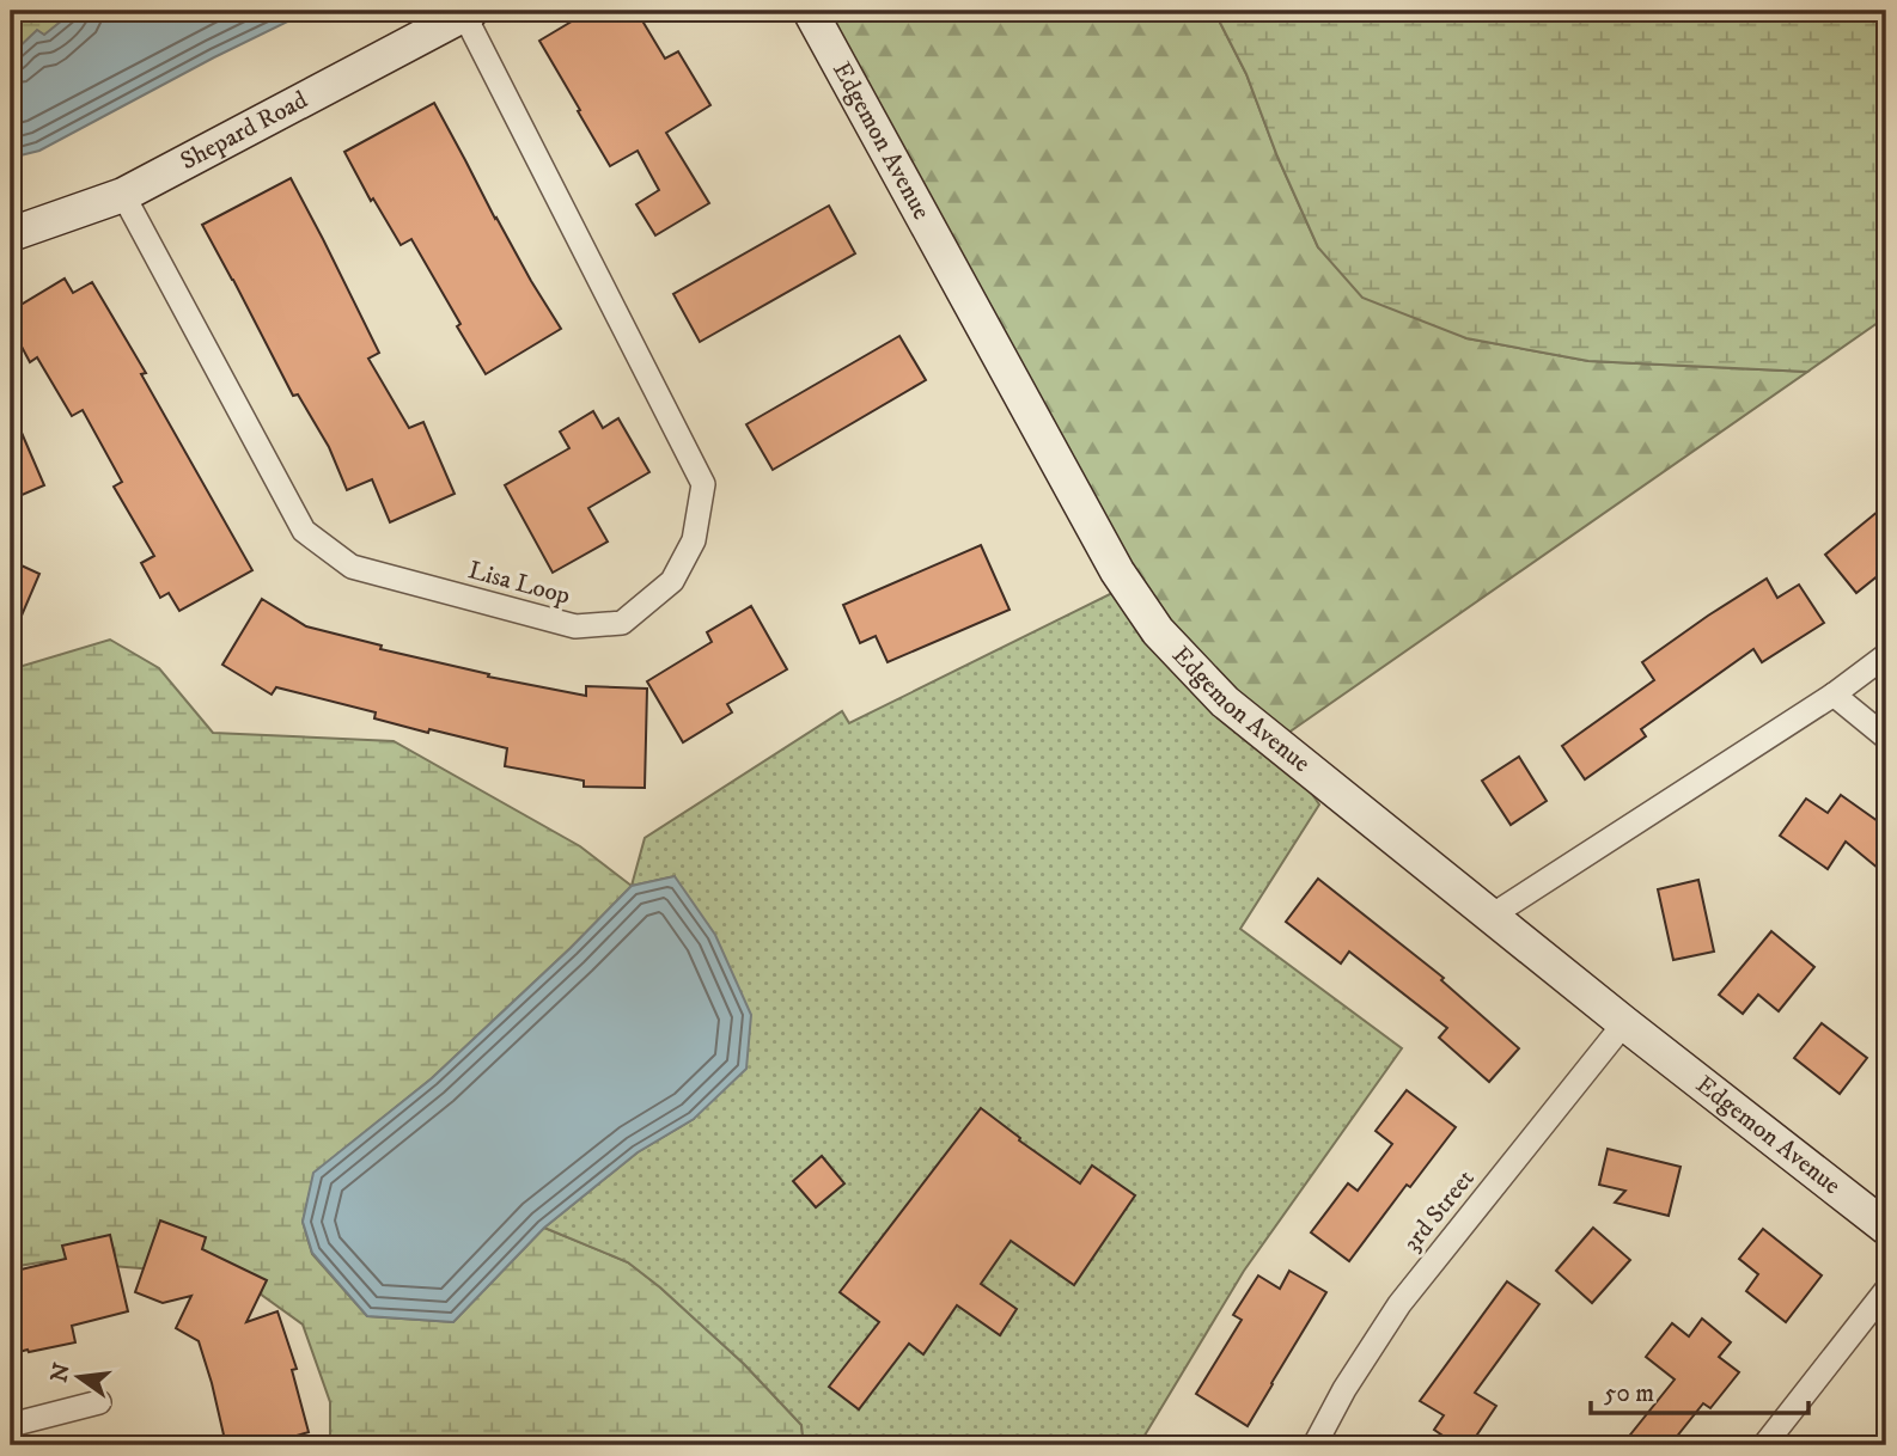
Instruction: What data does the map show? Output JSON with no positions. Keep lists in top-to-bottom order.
{
  "streets": {
    "street": [
      "Shepard Road",
      "Edgemon Avenue",
      "Lisa Loop",
      "3rd Street"
    ]
  },
  "crossings": [
    ["Shepard Road", "Lisa Loop"],
    ["Edgemon Avenue", "3rd Street"]
  ],
  "scale_bar": "50 m",
  "north": "left"
}
